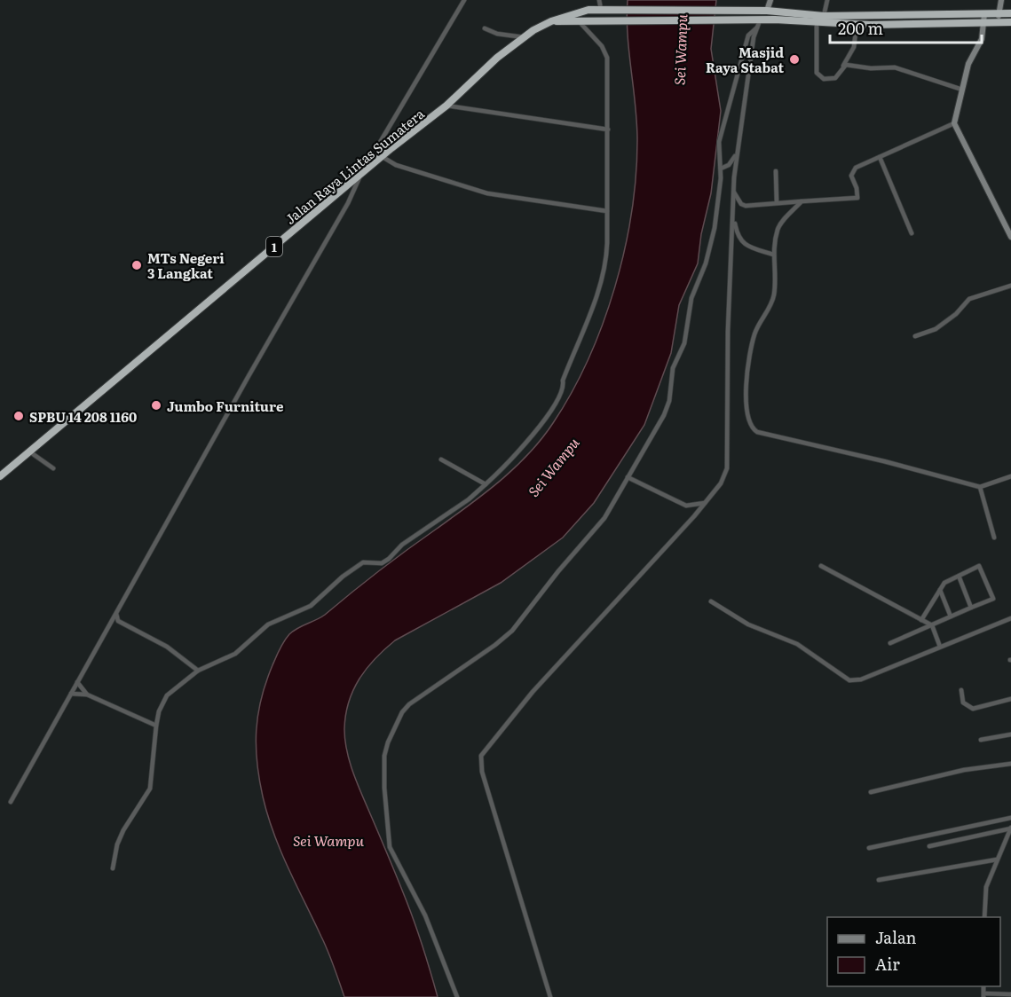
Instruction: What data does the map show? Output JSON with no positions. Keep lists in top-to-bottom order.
{
  "streets": {
    "highway": ["Jalan Raya Lintas Sumatera", "1"]
  },
  "crossings": [
    ["Jalan Raya Lintas Sumatera", "1"]
  ],
  "water": ["Sei Wampu"],
  "places": [
    "Masjid Raya Stabat",
    "MTs Negeri 3 Langkat",
    "Jumbo Furniture",
    "SPBU 14 208 1160"
  ],
  "legend": ["Jalan", "Air"],
  "scale_bar": "200 m"
}
